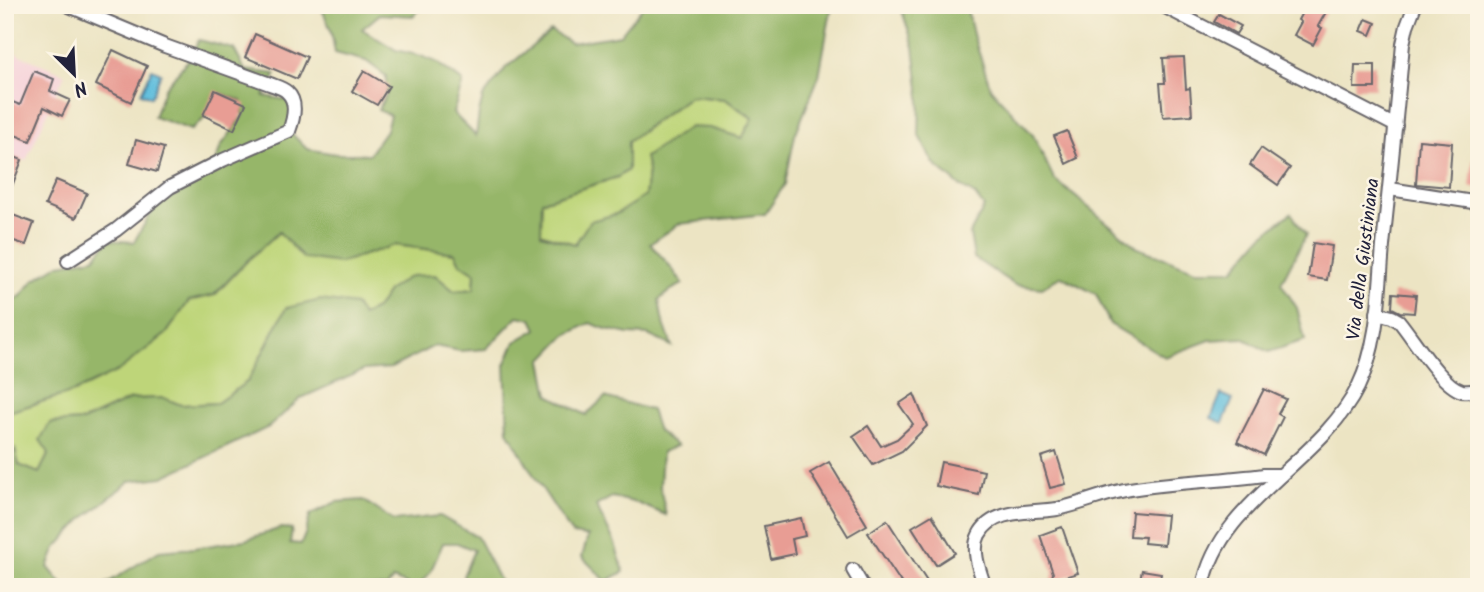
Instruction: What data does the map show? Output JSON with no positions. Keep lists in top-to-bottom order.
{
  "streets": {
    "street": ["Via della Giustiniana"]
  },
  "north": "bottom right"
}
